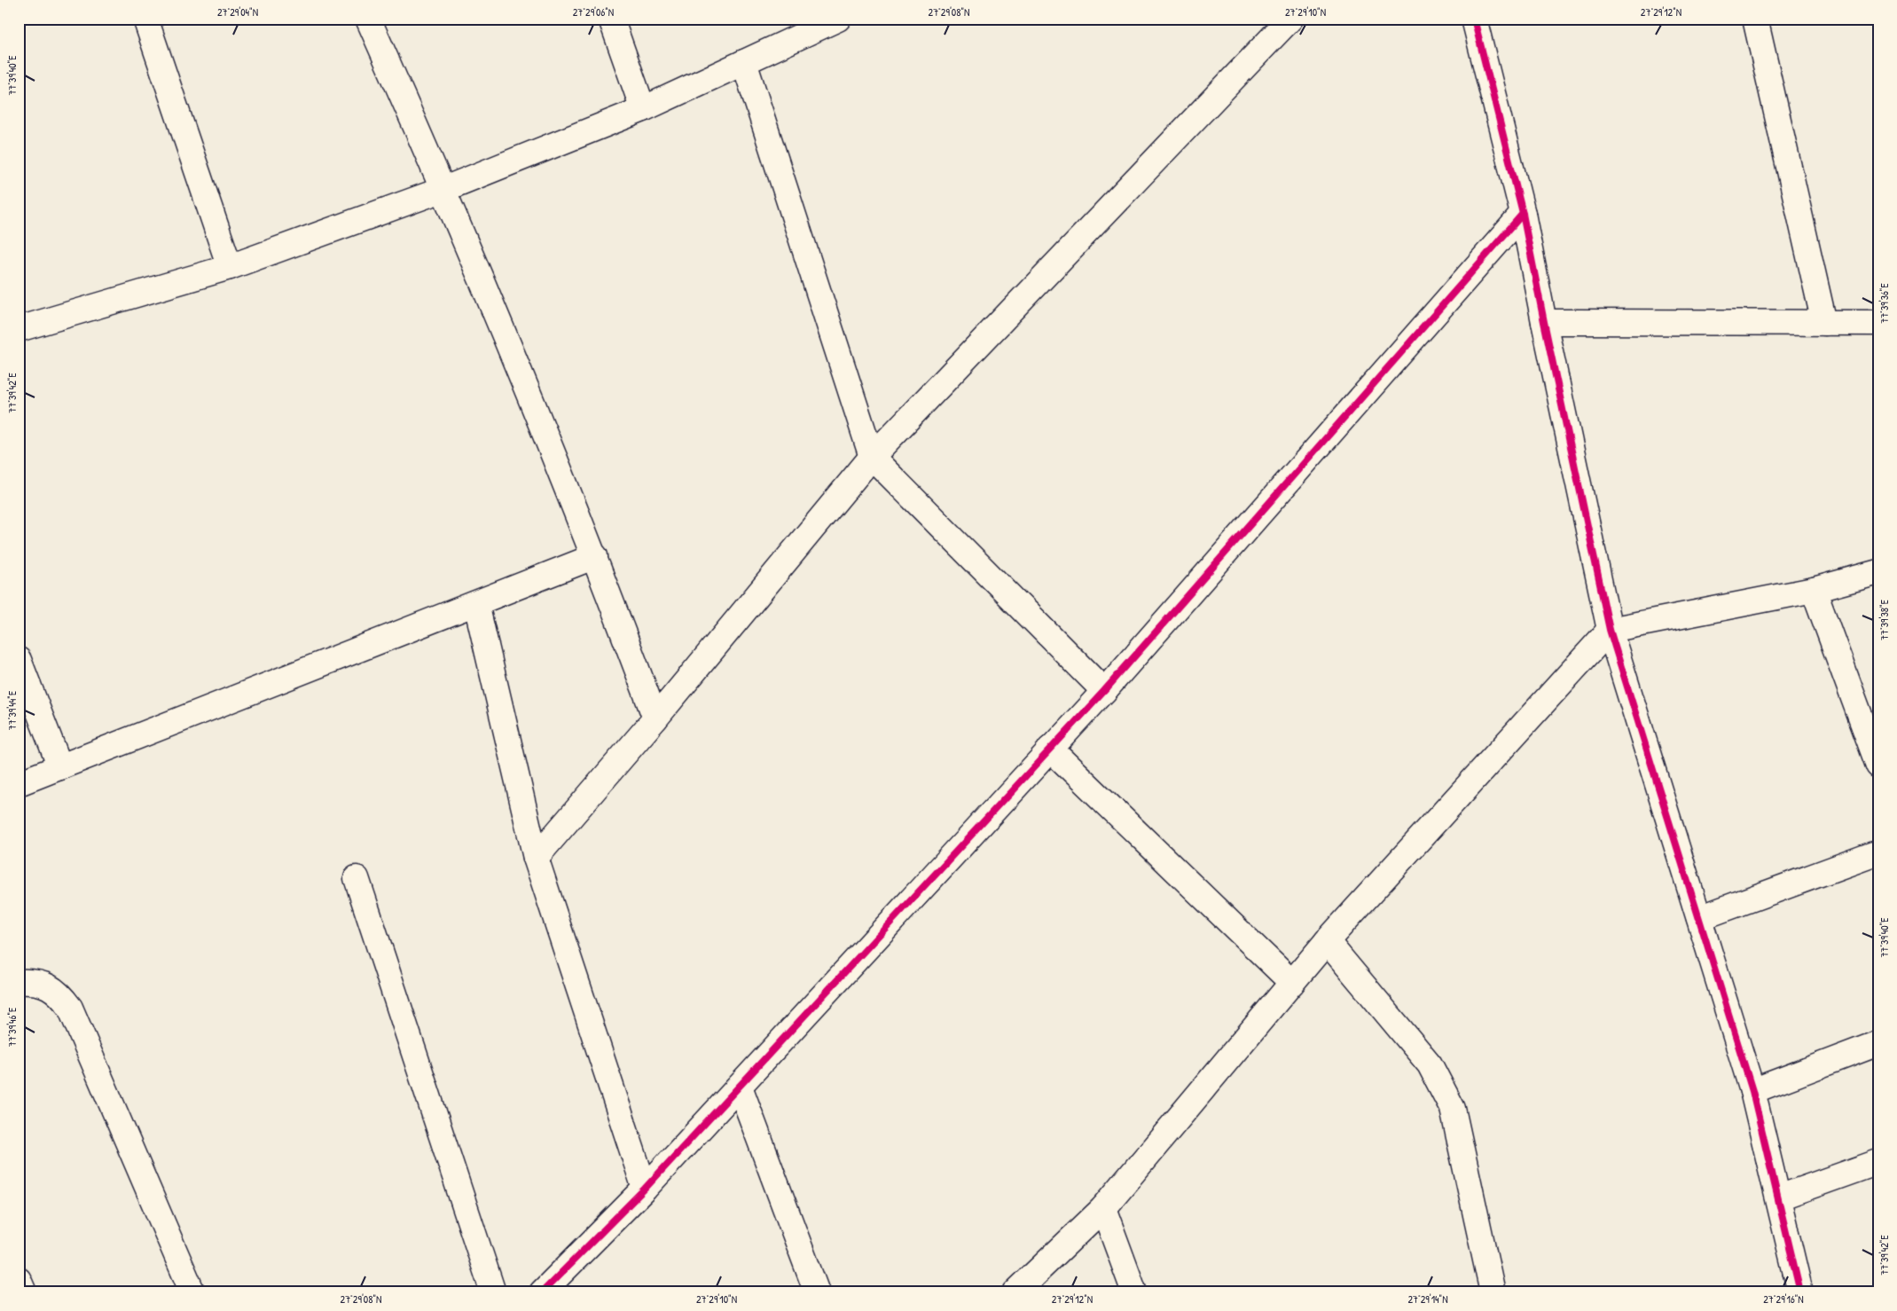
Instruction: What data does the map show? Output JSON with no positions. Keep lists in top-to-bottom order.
{
  "coordinates": [
    "27°29'04\"N",
    "27°29'06\"N",
    "27°29'08\"N",
    "27°29'10\"N",
    "27°29'12\"N",
    "77°39'40\"E",
    "77°39'36\"E",
    "77°39'42\"E",
    "77°39'38\"E",
    "77°39'44\"E",
    "77°39'46\"E",
    "27°29'14\"N",
    "27°29'16\"N"
  ]
}
